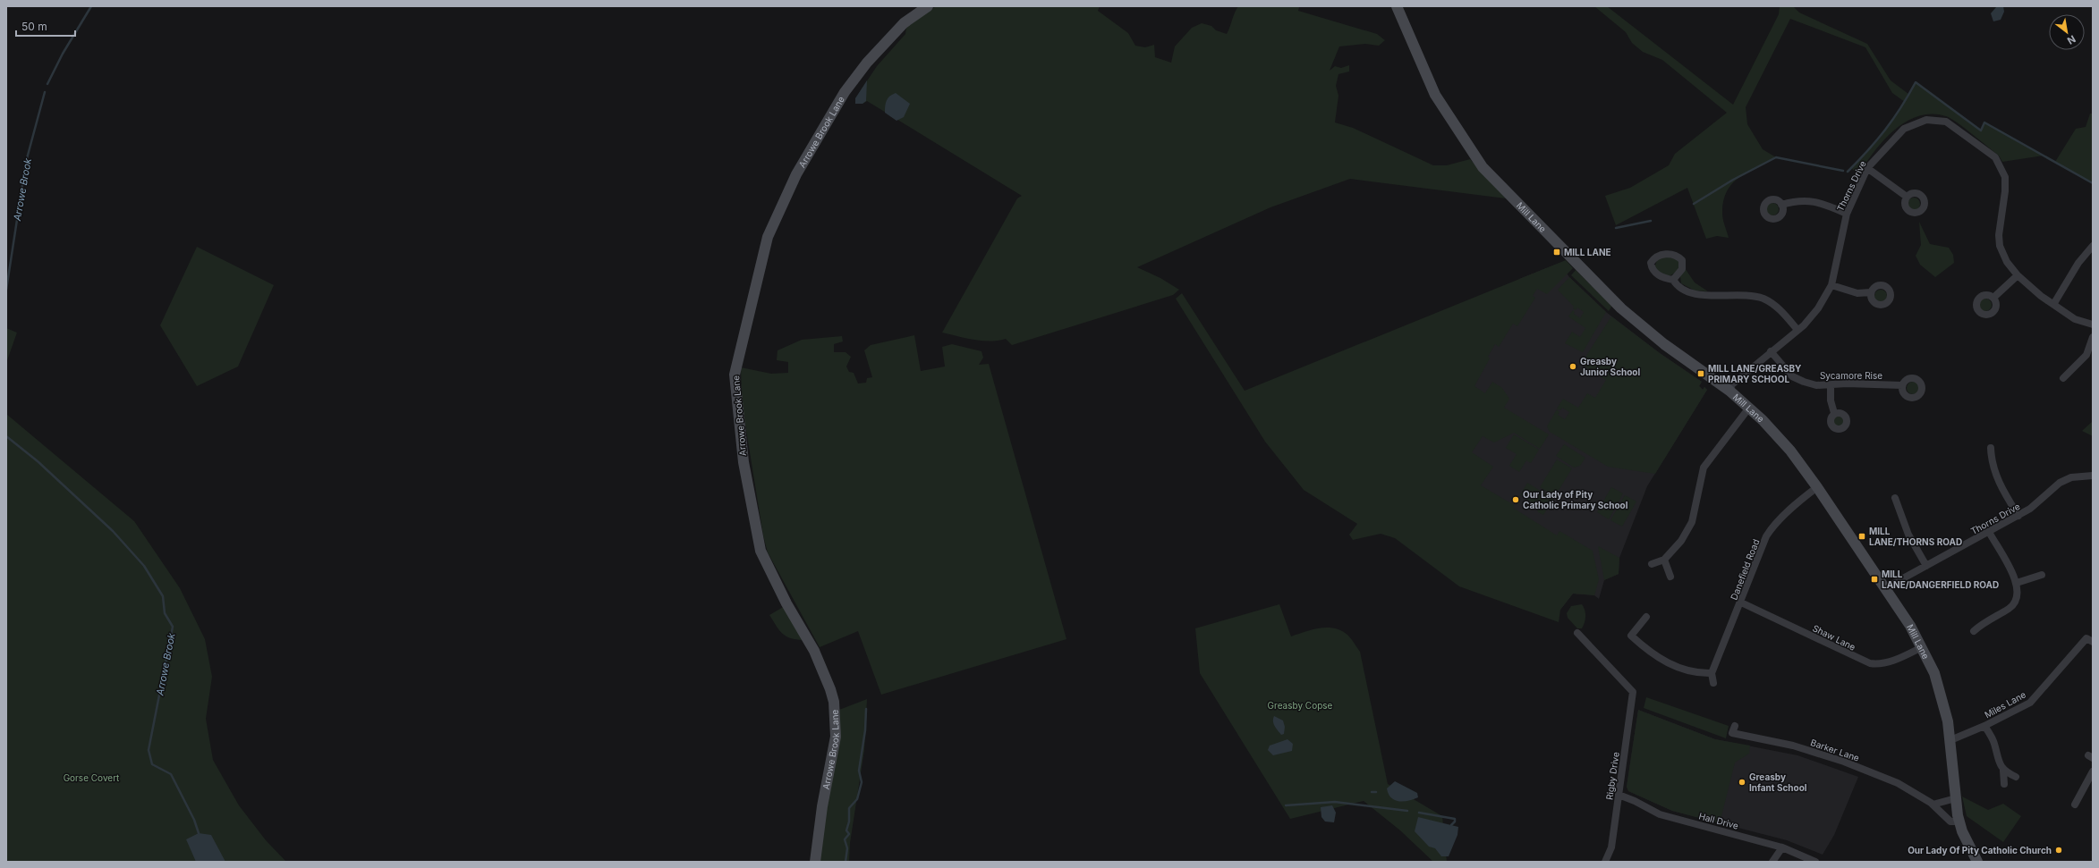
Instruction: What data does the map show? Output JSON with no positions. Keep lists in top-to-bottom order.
{
  "streets": {
    "street": [
      "Arrowe Brook Lane",
      "Thorns Drive",
      "Mill Lane",
      "Sycamore Rise",
      "Danefield Road",
      "Shaw Lane",
      "Miles Lane",
      "Barker Lane",
      "Rigby Drive",
      "Hall Drive"
    ]
  },
  "crossings": [
    ["Thorns Drive", "Mill Lane"],
    ["Thorns Drive", "Sycamore Rise"],
    ["Mill Lane", "Danefield Road"],
    ["Mill Lane", "Shaw Lane"],
    ["Mill Lane", "Miles Lane"],
    ["Mill Lane", "Barker Lane"],
    ["Danefield Road", "Shaw Lane"],
    ["Rigby Drive", "Hall Drive"]
  ],
  "water": ["Arrowe Brook"],
  "parks": ["Greasby Copse", "Gorse Covert"],
  "places": {
    "transit": [
      "MILL LANE",
      "MILL LANE/GREASBY PRIMARY SCHOOL",
      "MILL LANE/THORNS ROAD",
      "MILL LANE/DANGERFIELD ROAD"
    ],
    "other": [
      "Greasby Junior School",
      "Our Lady of Pity Catholic Primary School",
      "Greasby Infant School",
      "Our Lady Of Pity Catholic Church"
    ]
  },
  "scale_bar": "50 m",
  "north": "bottom right"
}
